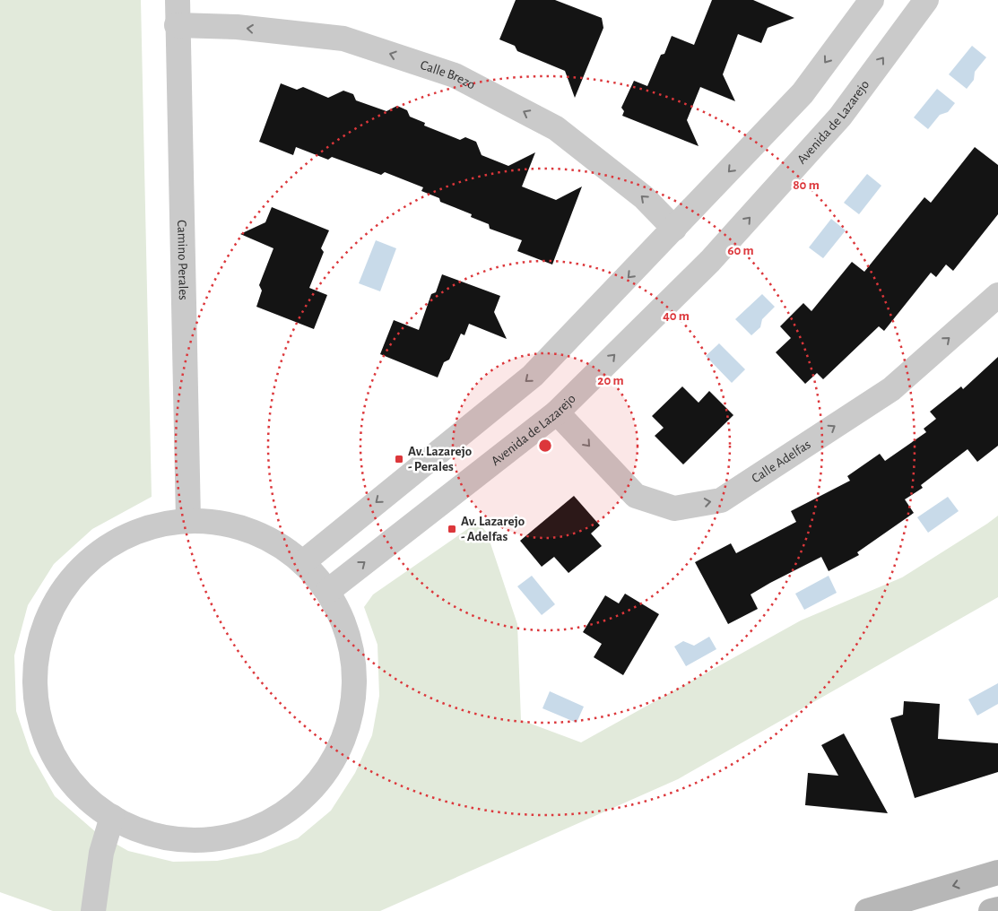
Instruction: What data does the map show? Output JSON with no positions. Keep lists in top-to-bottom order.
{
  "streets": {
    "street": [
      "Calle Brezo",
      "Avenida de Lazarejo",
      "Camino Perales",
      "Calle Adelfas"
    ]
  },
  "crossings": [
    ["Calle Brezo", "Camino Perales"],
    ["Avenida de Lazarejo", "Calle Adelfas"]
  ],
  "one_way": ["Calle Brezo", "Calle Adelfas"],
  "places": {
    "transit": ["Av. Lazarejo - Perales", "Av. Lazarejo - Adelfas"]
  },
  "rings": [
    "80 m",
    "60 m",
    "40 m",
    "20 m"
  ]
}
